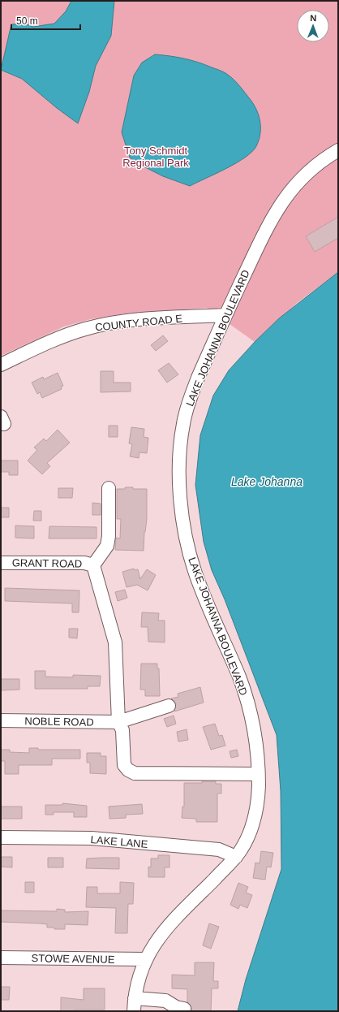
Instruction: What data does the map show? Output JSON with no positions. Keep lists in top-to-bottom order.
{
  "streets": {
    "street": [
      "COUNTY ROAD E",
      "LAKE JOHANNA BOULEVARD",
      "GRANT ROAD",
      "NOBLE ROAD",
      "LAKE LANE",
      "STOWE AVENUE"
    ]
  },
  "crossings": [
    ["COUNTY ROAD E", "LAKE JOHANNA BOULEVARD"],
    ["LAKE JOHANNA BOULEVARD", "LAKE LANE"],
    ["LAKE JOHANNA BOULEVARD", "STOWE AVENUE"]
  ],
  "water": ["Lake Johanna"],
  "parks": ["Tony Schmidt Regional Park"],
  "scale_bar": "50 m",
  "north": "top"
}
